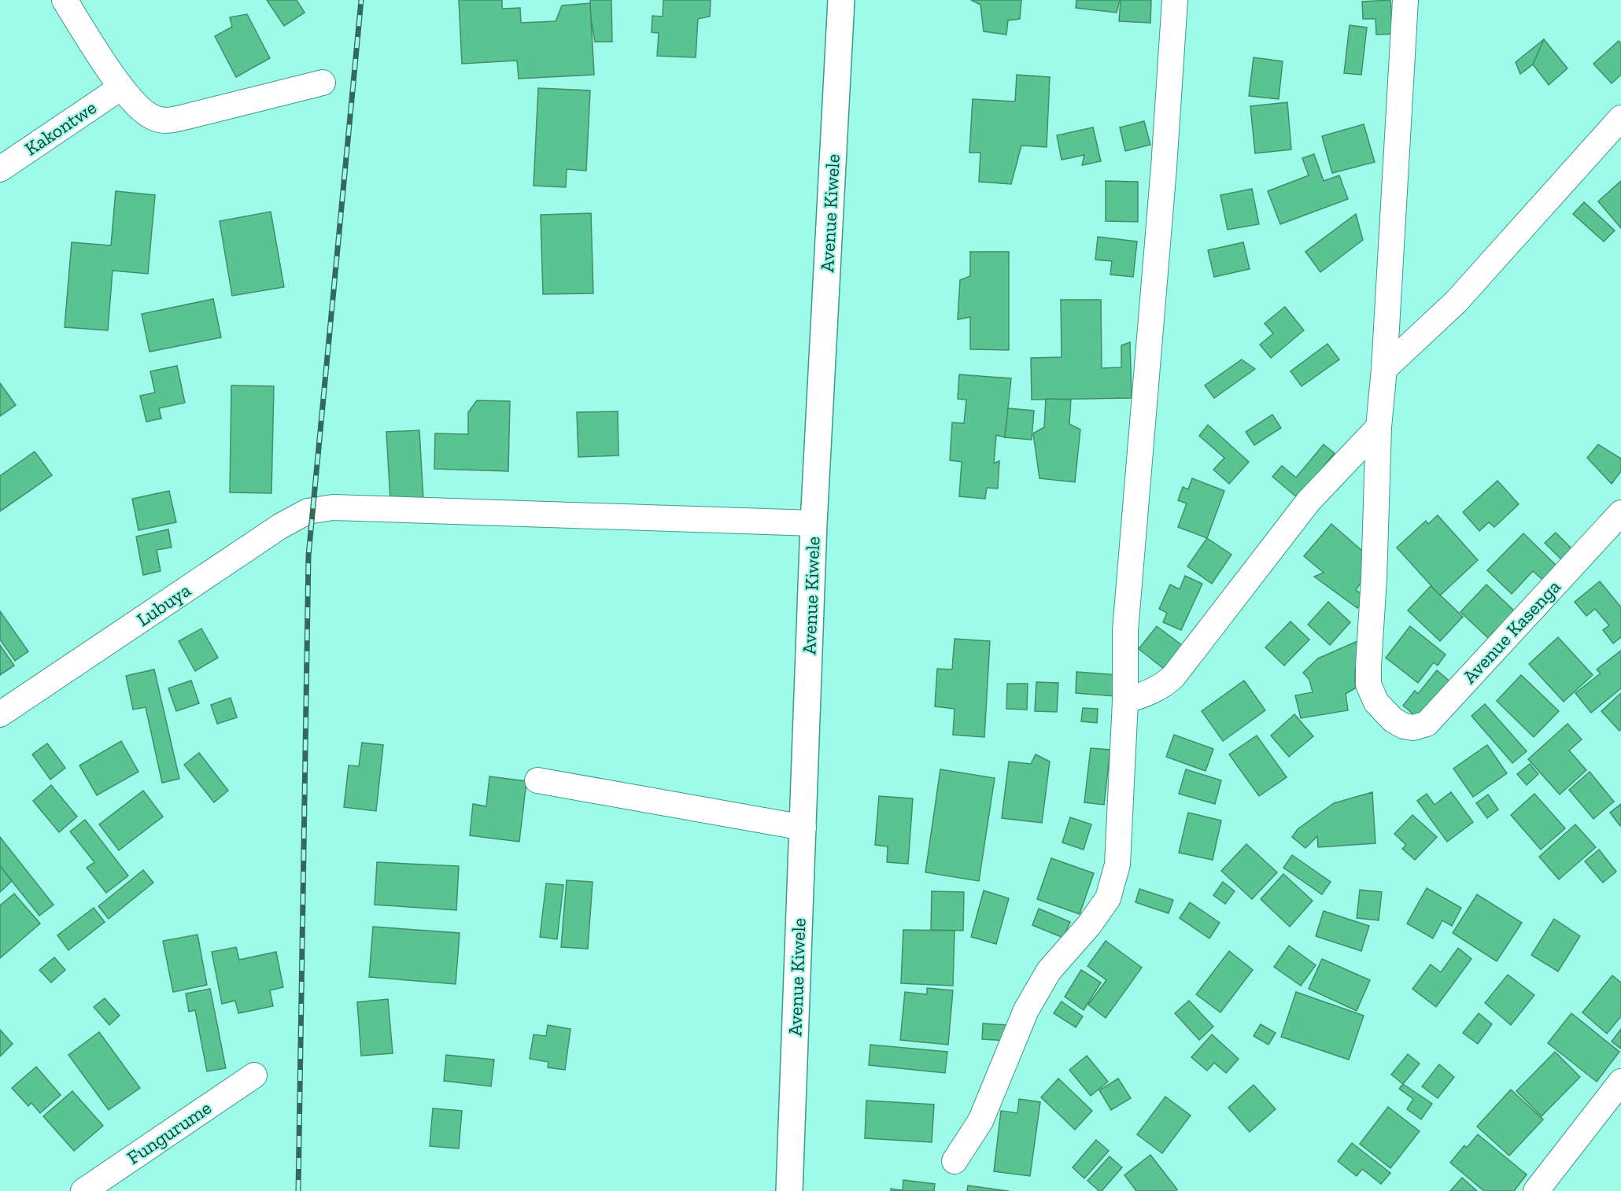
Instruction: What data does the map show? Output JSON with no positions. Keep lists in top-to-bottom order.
{
  "streets": {
    "street": [
      "Kakontwe",
      "Avenue Kiwele",
      "Lubuya",
      "Avenue Kasenga",
      "Fungurume"
    ]
  },
  "crossings": [
    ["Avenue Kiwele", "Lubuya"]
  ]
}
